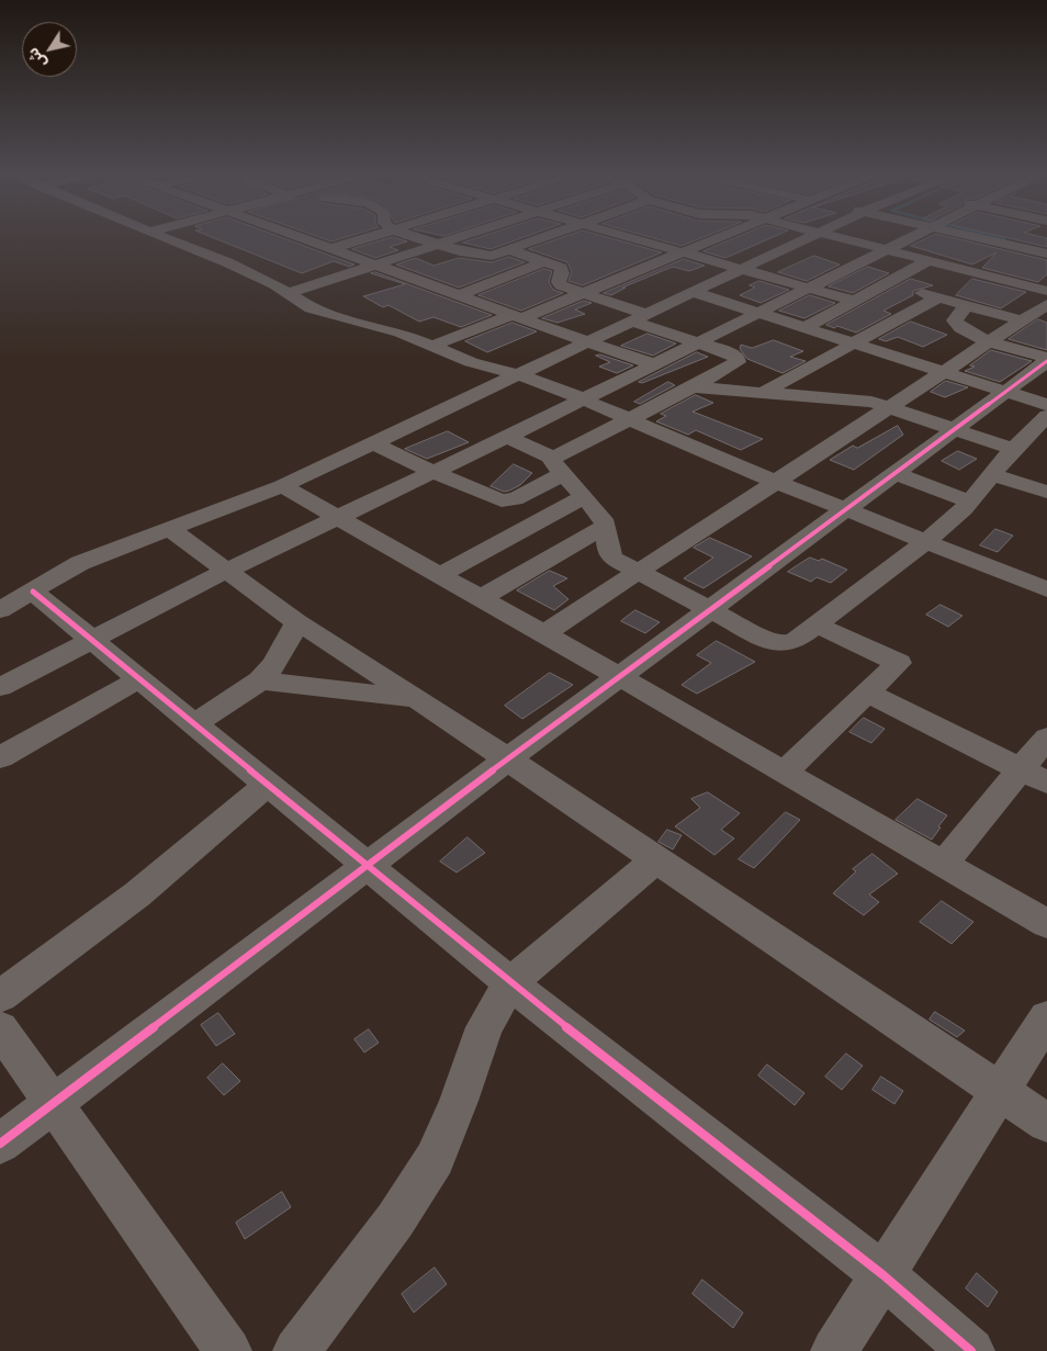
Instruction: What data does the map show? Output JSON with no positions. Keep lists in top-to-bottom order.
{
  "north": "bottom left"
}
